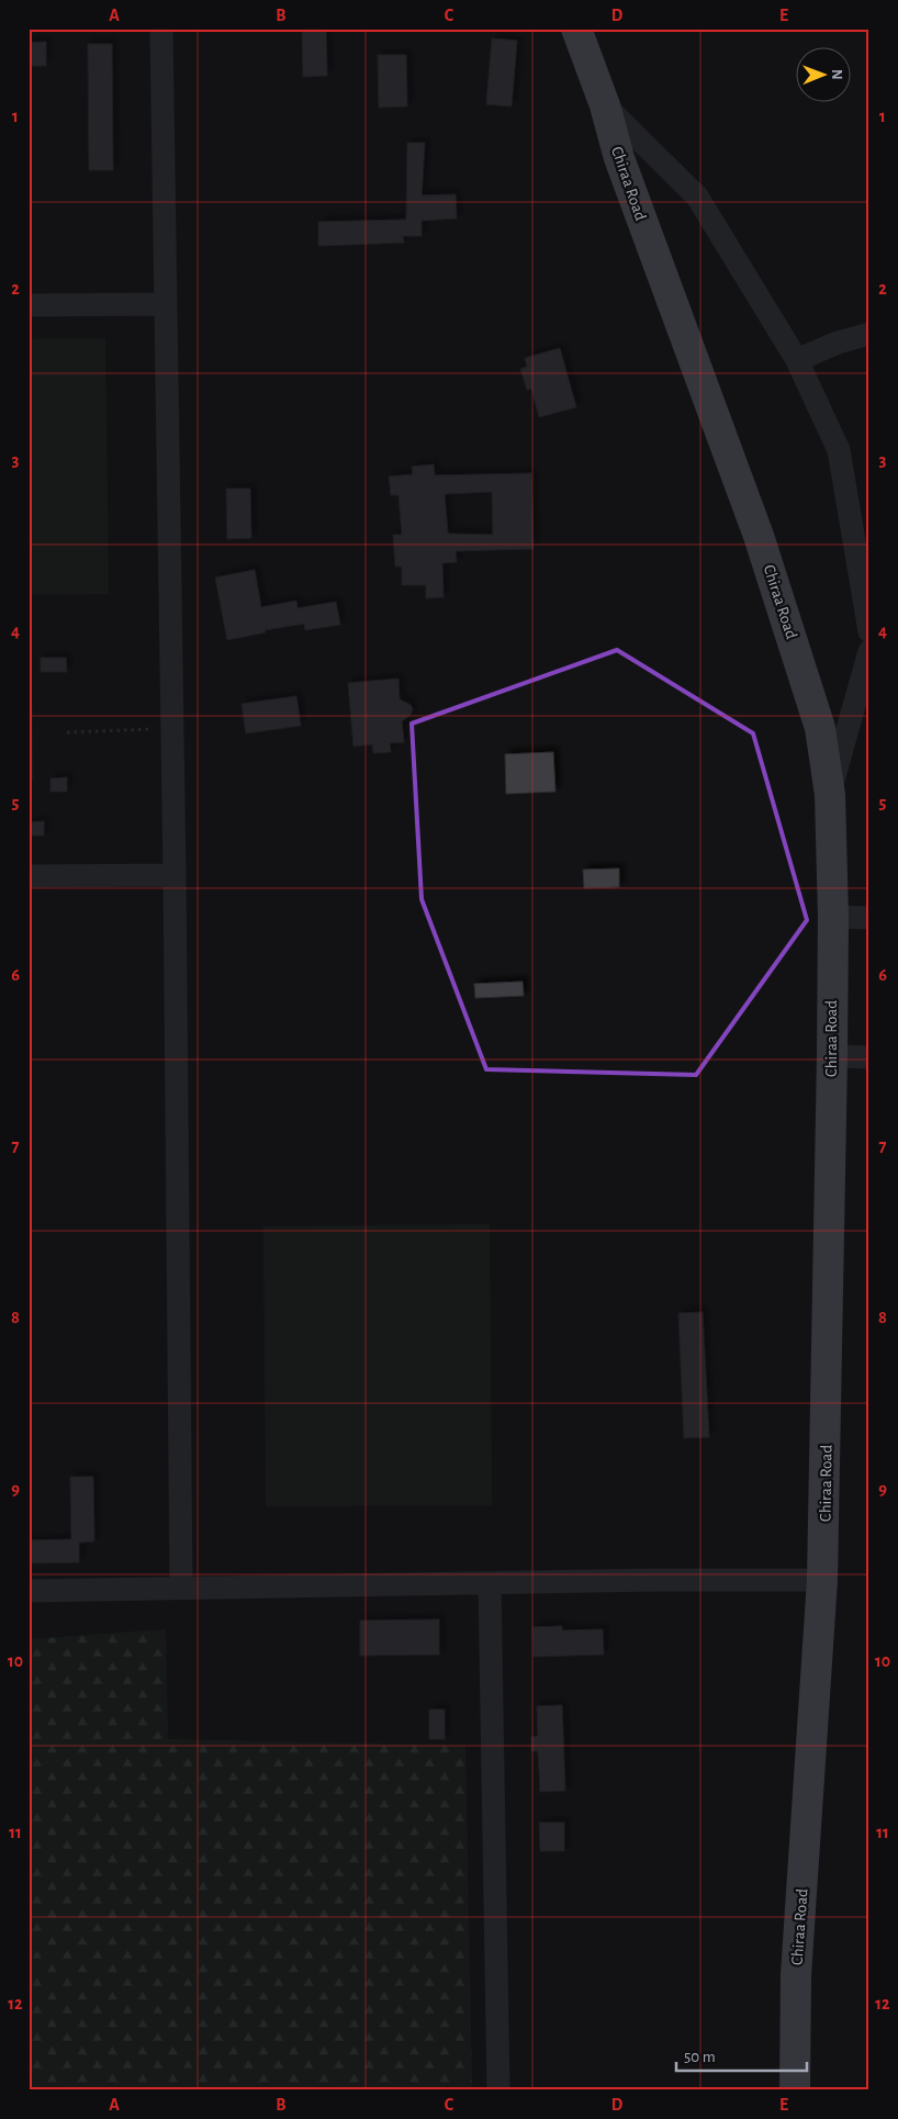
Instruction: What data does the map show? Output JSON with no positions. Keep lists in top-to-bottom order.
{
  "streets": {
    "highway": ["Chiraa Road"]
  },
  "scale_bar": "50 m",
  "north": "right",
  "grid": {
    "columns": [
      "A",
      "B",
      "C",
      "D",
      "E"
    ],
    "rows": [
      "1",
      "2",
      "3",
      "4",
      "5",
      "6",
      "7",
      "8",
      "9",
      "10",
      "11",
      "12"
    ]
  }
}
